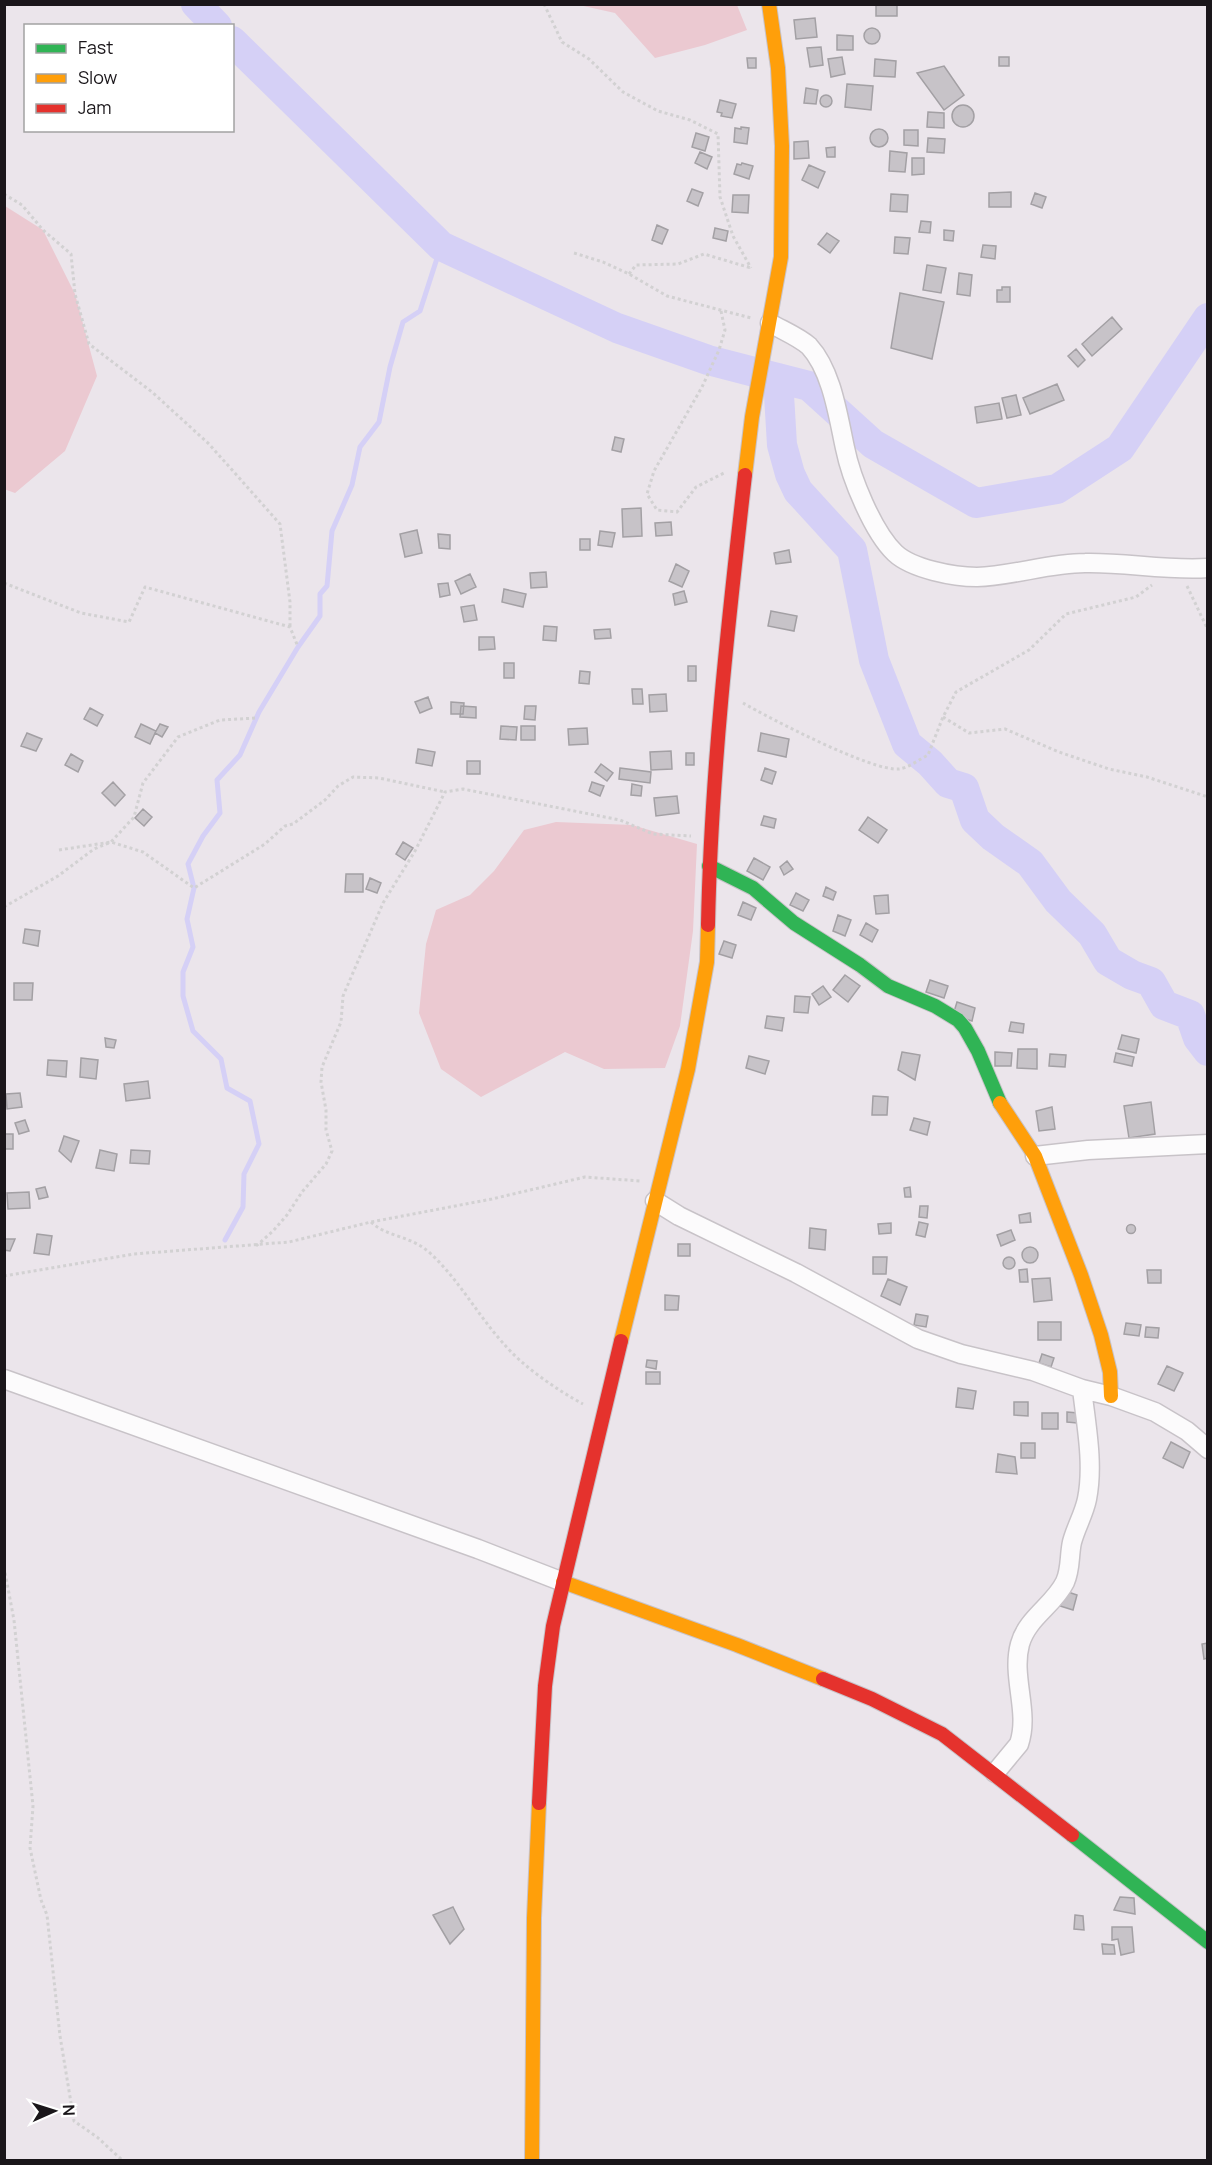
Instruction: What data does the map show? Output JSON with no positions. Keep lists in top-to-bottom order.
{
  "legend": ["Fast", "Slow", "Jam"],
  "north": "right"
}
